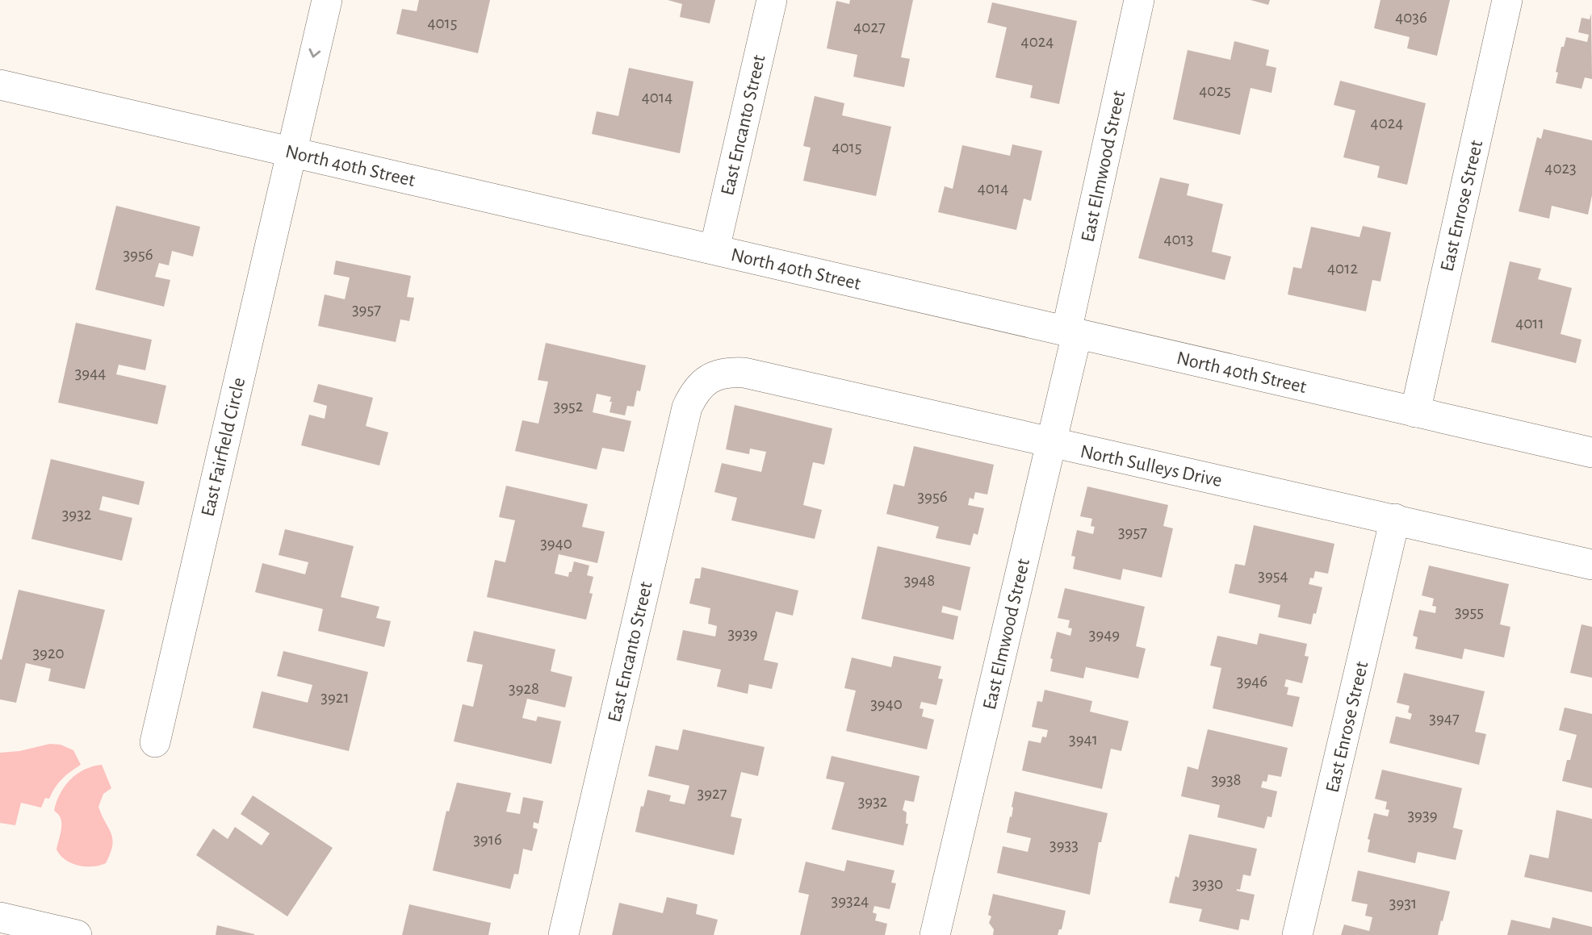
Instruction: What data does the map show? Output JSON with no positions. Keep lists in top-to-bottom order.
{
  "streets": {
    "street": [
      "East Encanto Street",
      "North 40th Street",
      "East Elmwood Street",
      "East Enrose Street",
      "East Fairfield Circle",
      "North Sulleys Drive"
    ]
  },
  "crossings": [
    ["East Encanto Street", "North 40th Street"],
    ["East Encanto Street", "North Sulleys Drive"],
    ["North 40th Street", "East Elmwood Street"],
    ["North 40th Street", "East Enrose Street"],
    ["North 40th Street", "East Fairfield Circle"],
    ["East Elmwood Street", "North Sulleys Drive"],
    ["East Enrose Street", "North Sulleys Drive"]
  ],
  "house_numbers": [
    "4036",
    "4015",
    "4027",
    "4024",
    "4025",
    "4014",
    "4024",
    "4015",
    "4023",
    "4014",
    "4013",
    "3956",
    "4012",
    "3957",
    "4011",
    "3944",
    "3952",
    "3956",
    "3932",
    "3957",
    "3940",
    "3954",
    "3948",
    "3955",
    "3939",
    "3949",
    "3920",
    "3946",
    "3928",
    "3921",
    "3940",
    "3947",
    "3941",
    "3938",
    "3927",
    "3932",
    "3939",
    "3916",
    "3933",
    "3930",
    "39324",
    "3931"
  ]
}
